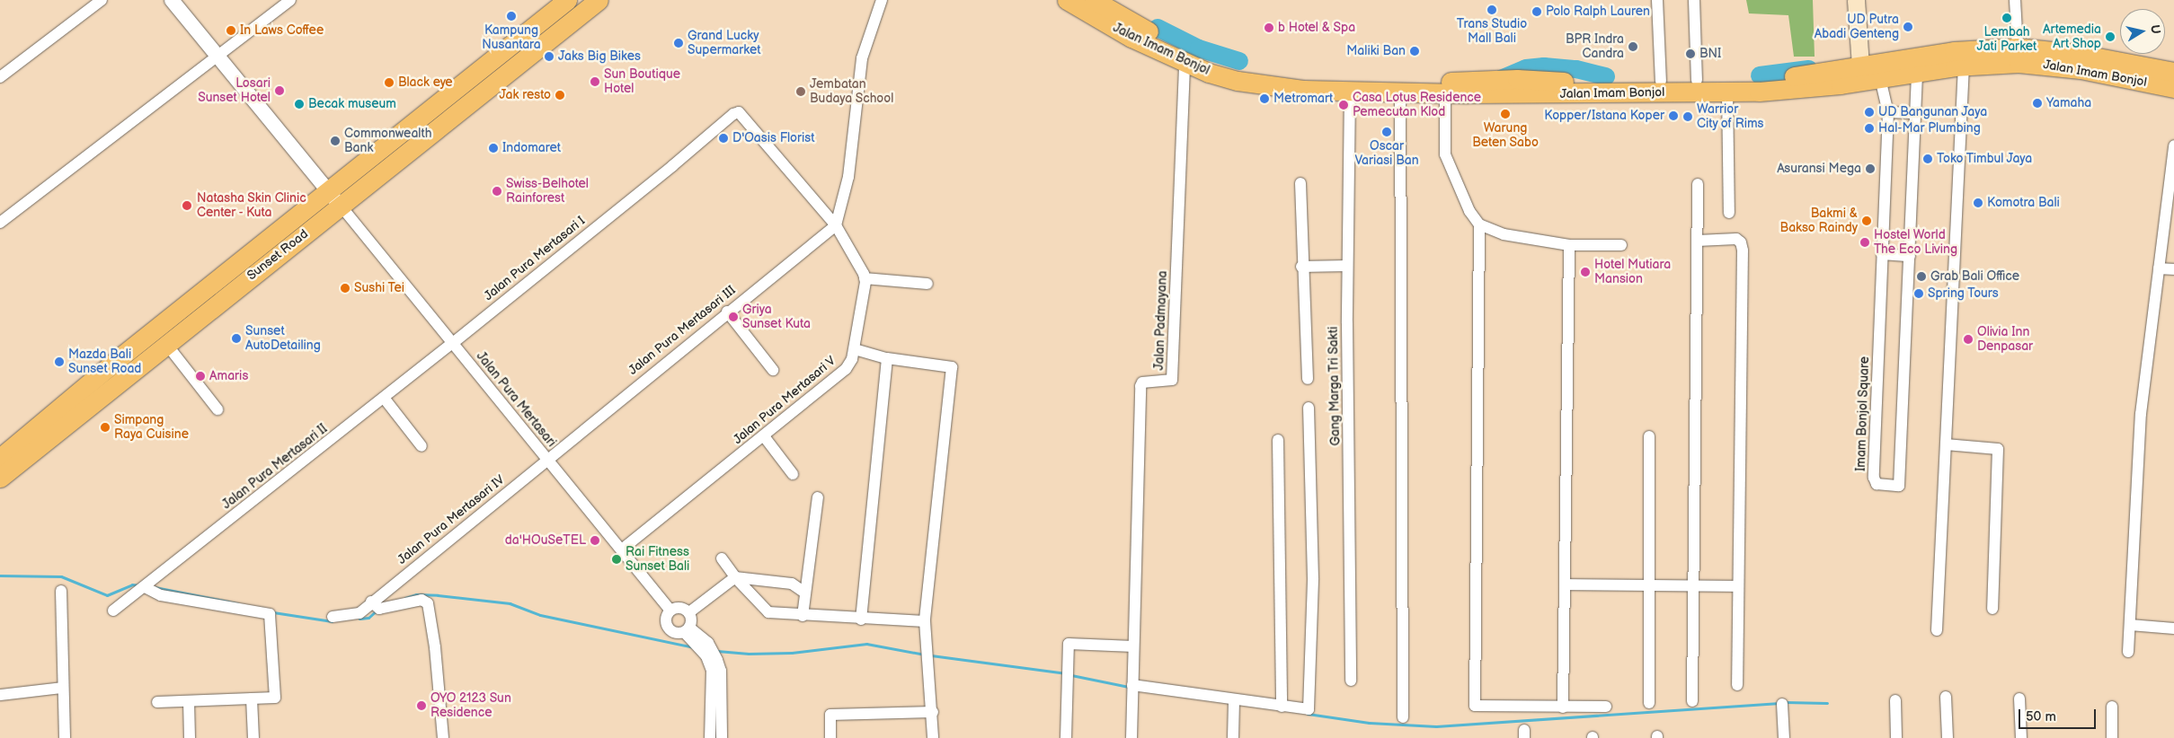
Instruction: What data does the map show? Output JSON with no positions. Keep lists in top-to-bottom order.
{
  "streets": {
    "highway": ["Jalan Imam Bonjol", "Sunset Road"],
    "street": [
      "Jalan Pura Mertasari I",
      "Jalan Padmayana",
      "Jalan Pura Mertasari III",
      "Gang Marga Tri Sakti",
      "Jalan Pura Mertasari",
      "Jalan Pura Mertasari V",
      "Imam Bonjol Square",
      "Jalan Pura Mertasari II",
      "Jalan Pura Mertasari IV"
    ]
  },
  "crossings": [
    ["Jalan Imam Bonjol", "Jalan Padmayana"],
    ["Jalan Imam Bonjol", "Gang Marga Tri Sakti"],
    ["Jalan Imam Bonjol", "Imam Bonjol Square"],
    ["Sunset Road", "Jalan Pura Mertasari"],
    ["Jalan Pura Mertasari I", "Jalan Pura Mertasari III"],
    ["Jalan Pura Mertasari I", "Jalan Pura Mertasari"],
    ["Jalan Pura Mertasari I", "Jalan Pura Mertasari II"],
    ["Jalan Pura Mertasari III", "Jalan Pura Mertasari"],
    ["Jalan Pura Mertasari III", "Jalan Pura Mertasari IV"],
    ["Jalan Pura Mertasari", "Jalan Pura Mertasari V"],
    ["Jalan Pura Mertasari", "Jalan Pura Mertasari II"],
    ["Jalan Pura Mertasari", "Jalan Pura Mertasari IV"]
  ],
  "places": [
    "Trans Studio Mall Bali",
    "Polo Ralph Lauren",
    "Kampung Nusantara",
    "Lembah Jati Parket",
    "UD Putra Abadi Genteng",
    "b Hotel & Spa",
    "In Laws Coffee",
    "Artemedia Art Shop",
    "Grand Lucky Supermarket",
    "BPR Indra Candra",
    "Maliki Ban",
    "BNI",
    "Jaks Big Bikes",
    "Sun Boutique Hotel",
    "Black eye",
    "Losari Sunset Hotel",
    "Jembatan Budaya School",
    "Jak resto",
    "Metromart",
    "Yamaha",
    "Becak museum",
    "Casa Lotus Residence Pemecutan Klod",
    "UD Bangunan Jaya",
    "Warung Beten Sabo",
    "Kopper/Istana Koper",
    "Warrior City of Rims",
    "Hal-Mar Plumbing",
    "Oscar Variasi Ban",
    "D'Oasis Florist",
    "Commonwealth Bank",
    "Indomaret",
    "Toko Timbul Jaya",
    "Asuransi Mega",
    "Swiss-Belhotel Rainforest",
    "Komotra Bali",
    "Natasha Skin Clinic Center - Kuta",
    "Bakmi & Bakso Raindy",
    "Hostel World The Eco Living",
    "Hotel Mutiara Mansion",
    "Grab Bali Office",
    "Sushi Tei",
    "Spring Tours",
    "Griya Sunset Kuta",
    "Sunset AutoDetailing",
    "Olivia Inn Denpasar",
    "Mazda Bali Sunset Road",
    "Amaris",
    "Simpang Raya Cuisine",
    "da'HOuSeTEL",
    "Rai Fitness Sunset Bali",
    "OYO 2123 Sun Residence"
  ],
  "scale_bar": "50 m",
  "north": "right"
}
